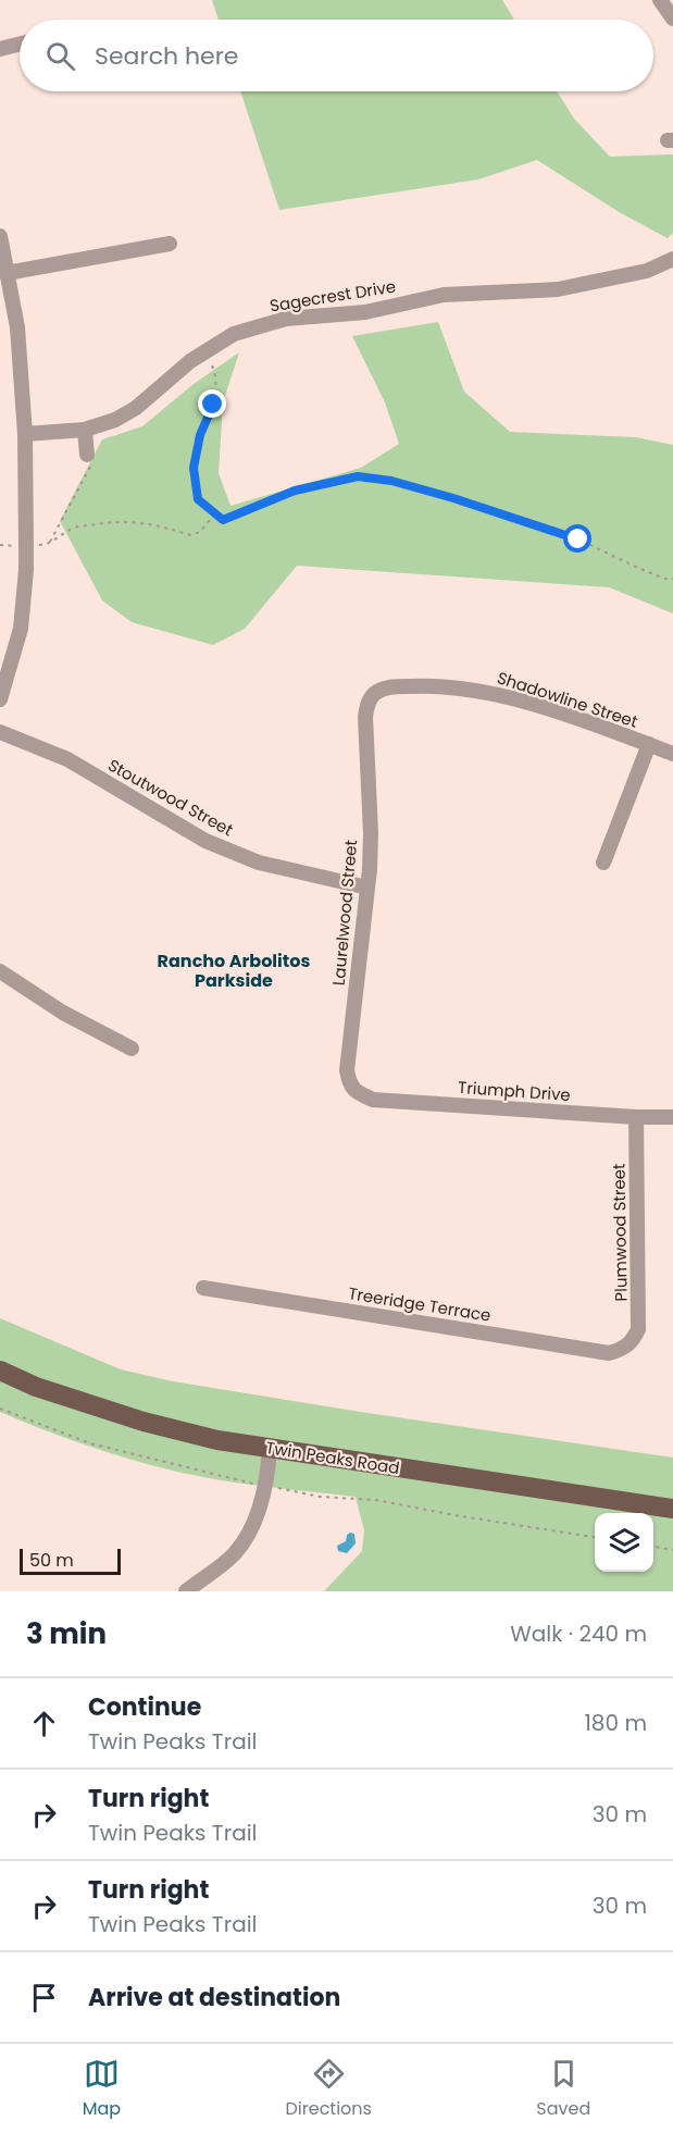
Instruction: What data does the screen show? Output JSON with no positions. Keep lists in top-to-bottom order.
{
  "streets": {
    "main road": ["Twin Peaks Road"],
    "street": [
      "Sagecrest Drive",
      "Shadowline Street",
      "Stoutwood Street",
      "Laurelwood Street",
      "Triumph Drive",
      "Plumwood Street",
      "Treeridge Terrace"
    ]
  },
  "crossings": [
    ["Shadowline Street", "Laurelwood Street"],
    ["Stoutwood Street", "Laurelwood Street"],
    ["Laurelwood Street", "Triumph Drive"],
    ["Triumph Drive", "Plumwood Street"],
    ["Plumwood Street", "Treeridge Terrace"]
  ],
  "districts": ["Rancho Arbolitos Parkside"],
  "scale_bar": "50 m",
  "page": {
    "search": "Search here",
    "scale": "50 m",
    "heading": ["3 min", "Walk · 240 m"],
    "list": [
      ["Continue", "Twin Peaks Trail", "180 m"],
      ["Turn right", "Twin Peaks Trail", "30 m"],
      ["Turn right", "Twin Peaks Trail", "30 m"],
      "Arrive at destination"
    ],
    "nav": ["Map", "Directions", "Saved"]
  }
}
